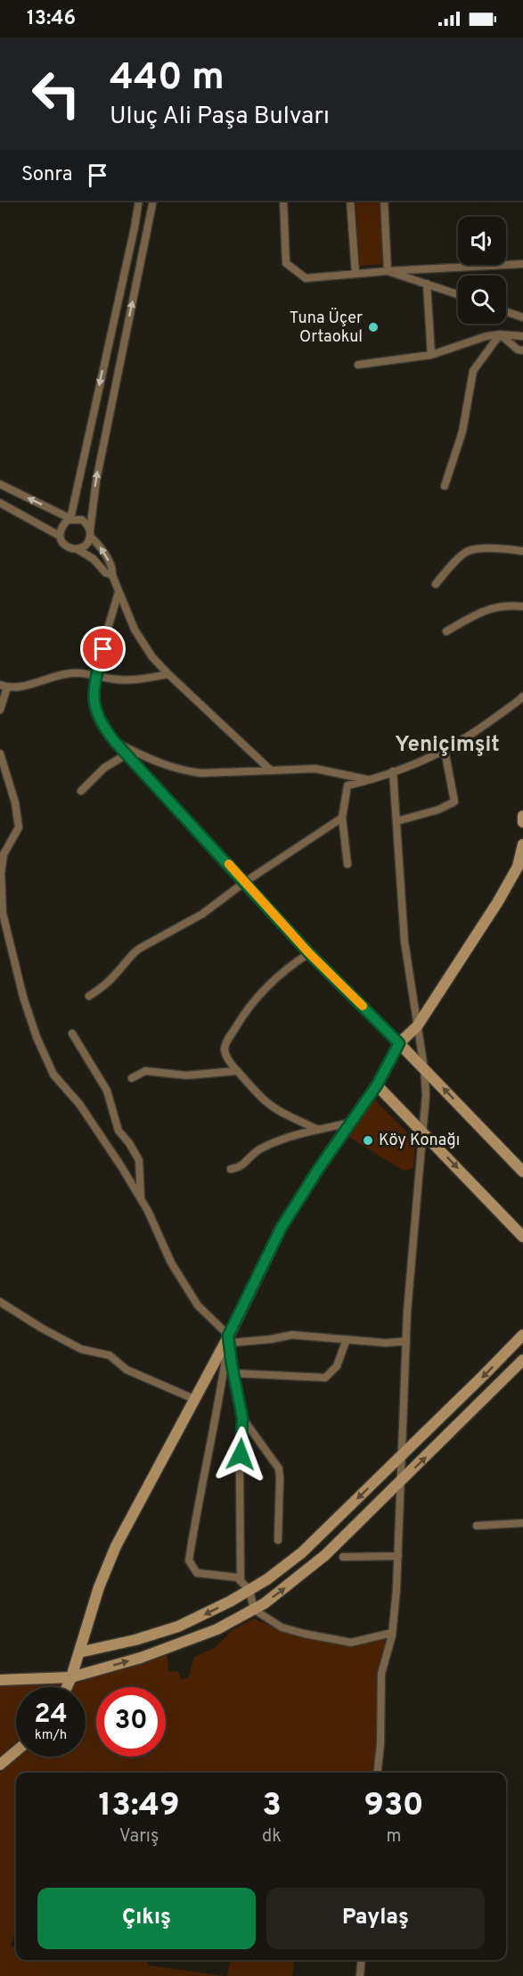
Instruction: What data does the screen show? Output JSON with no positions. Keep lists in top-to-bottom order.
{
  "districts": ["Yeniçimşit"],
  "places": ["Tuna Üçer Ortaokul", "Köy Konağı"],
  "page": {
    "status": "13:46",
    "turn": ["440 m", "Uluç Ali Paşa Bulvarı"],
    "then": "Sonra",
    "speed": "24 km/h",
    "limit": "30",
    "eta": [
      "13:49",
      "Varış",
      "3",
      "dk",
      "930",
      "m"
    ],
    "buttons": ["Çıkış", "Paylaş"]
  }
}
